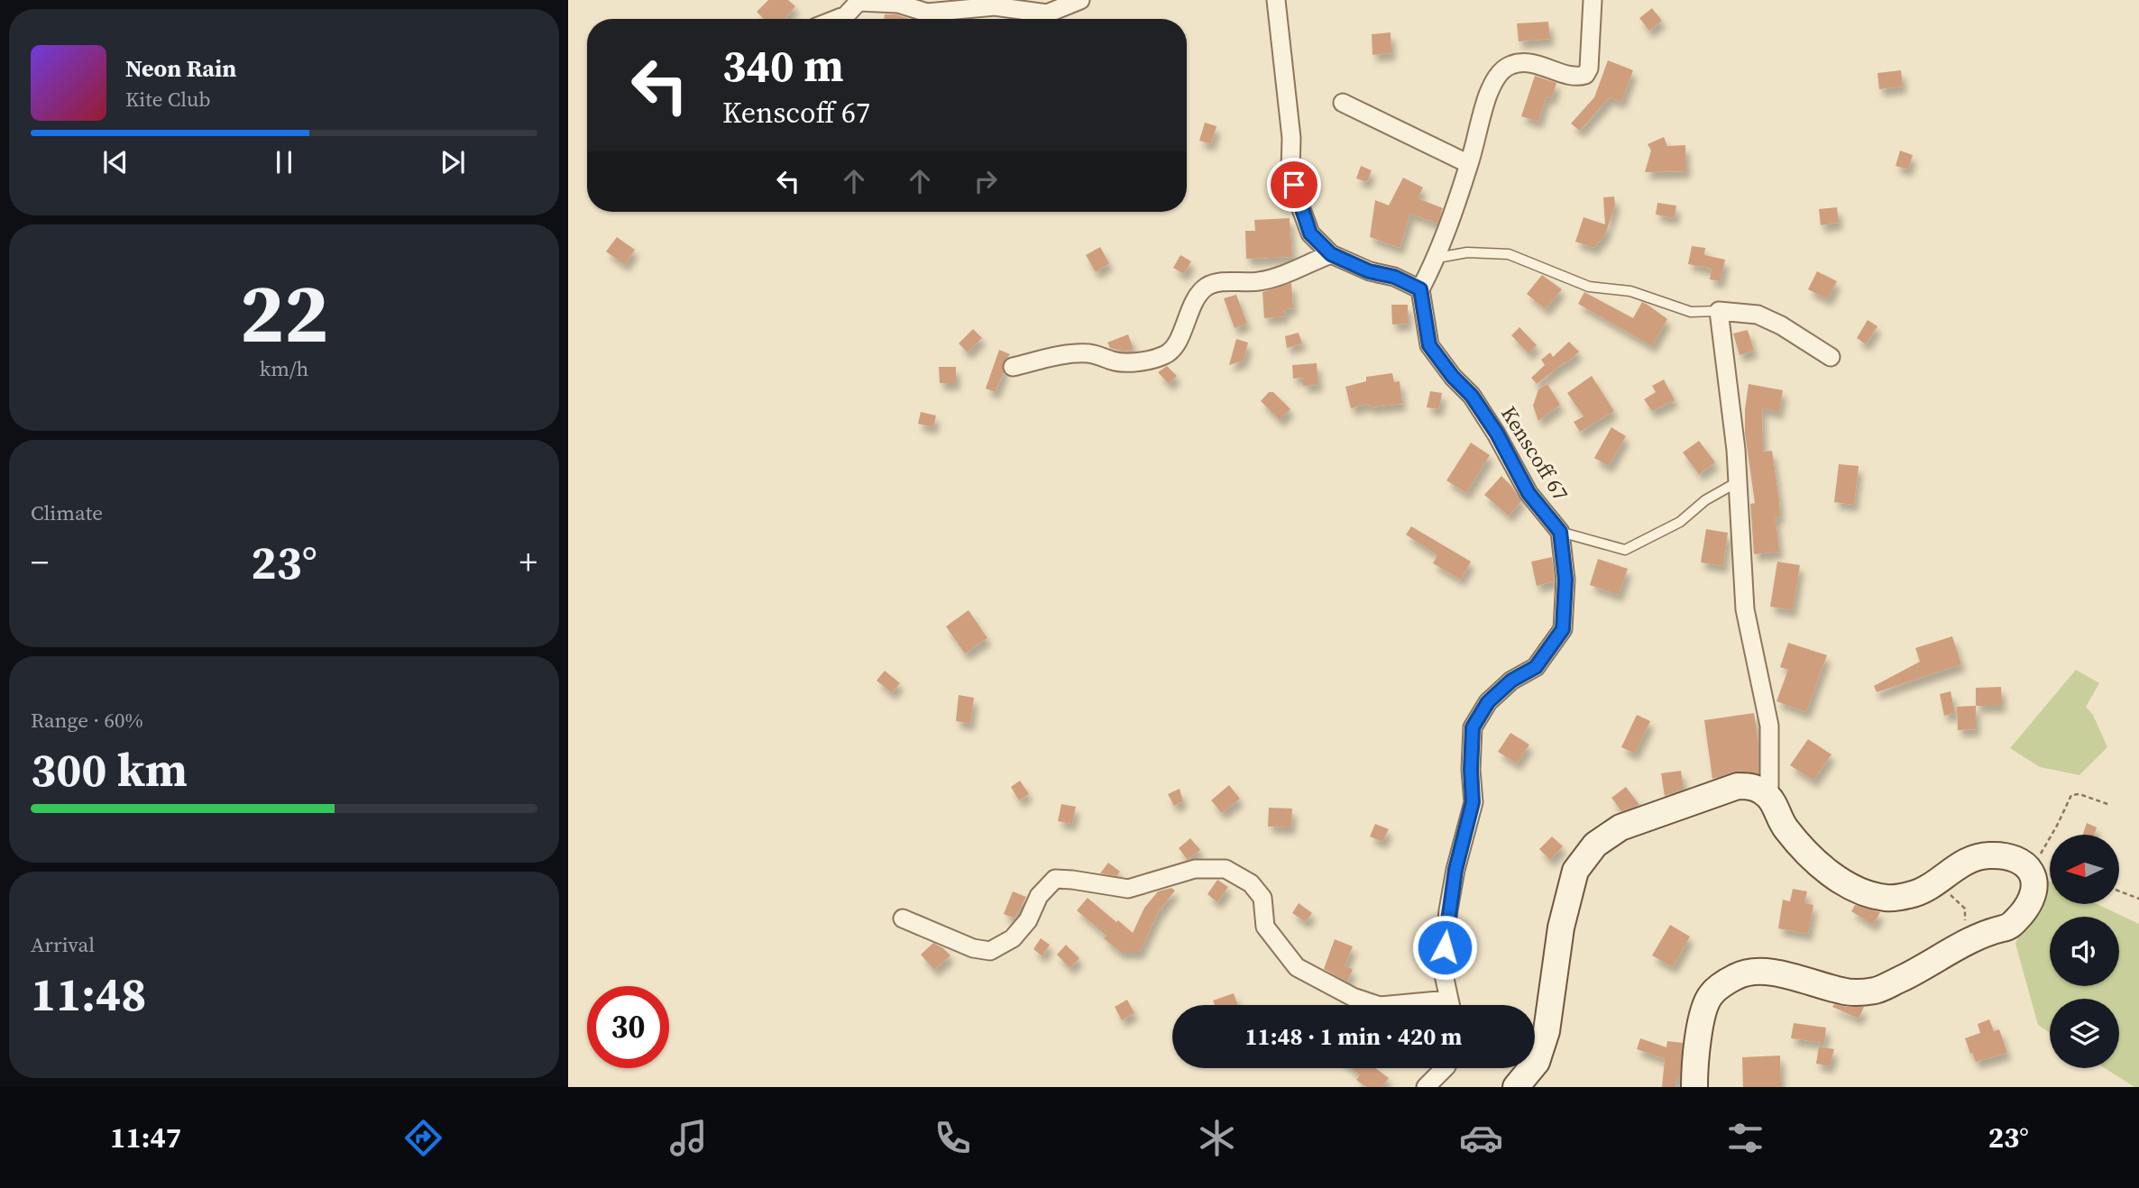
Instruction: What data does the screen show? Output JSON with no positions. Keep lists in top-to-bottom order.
{
  "streets": {
    "street": ["Kenscoff 67"]
  },
  "north": "left",
  "page": {
    "turn": ["340 m", "Kenscoff 67"],
    "song": ["Neon Rain", "Kite Club"],
    "tile": [
      ["22", "km/h"],
      "Climate",
      ["Range · 60%", "300 km"],
      ["Arrival", "11:48"]
    ],
    "heat": ["−", "23°", "+"],
    "limit": "30",
    "trip": "11:48 · 1 min · 420 m",
    "tabs": ["11:47", "23°"]
  }
}
